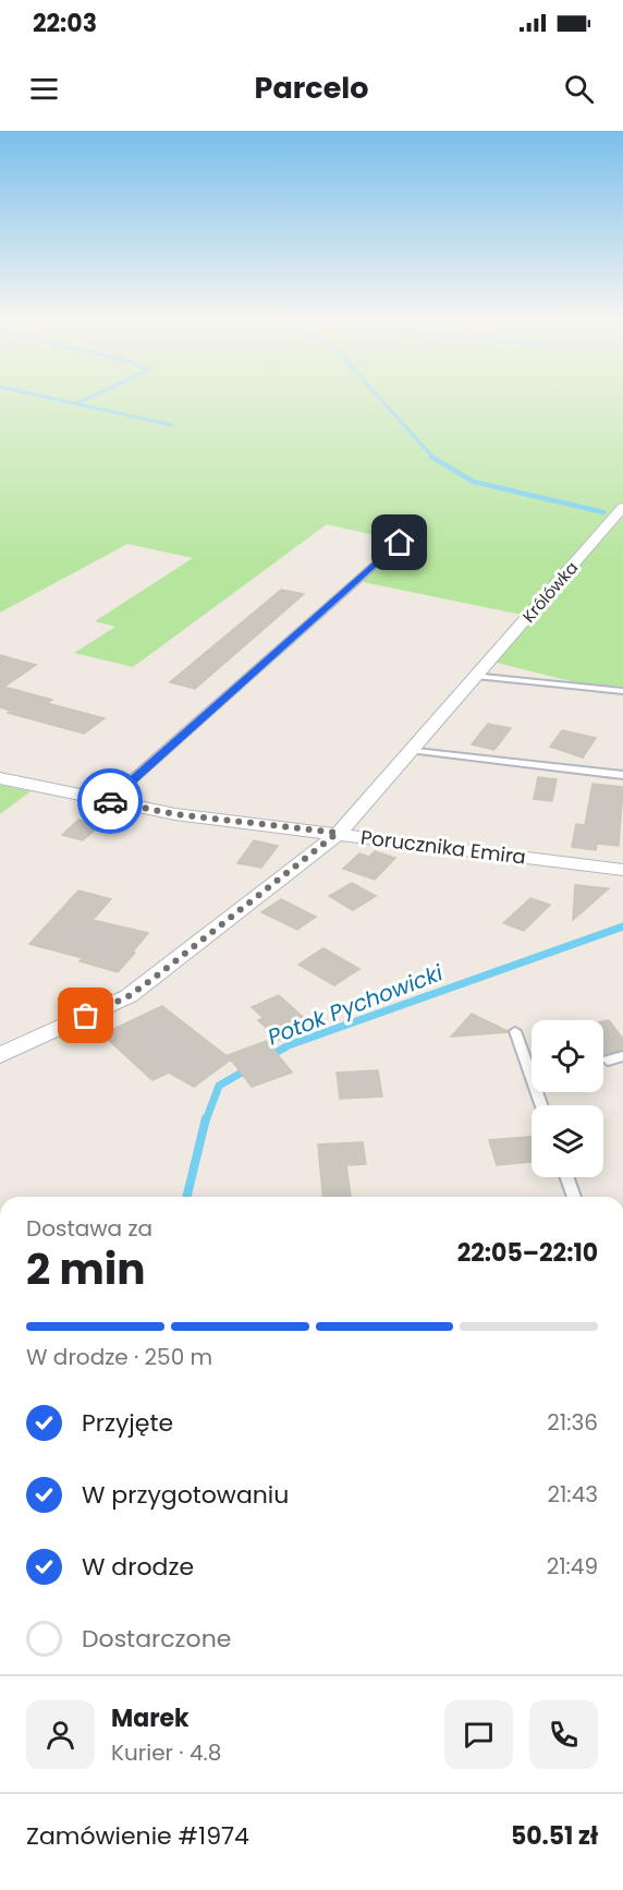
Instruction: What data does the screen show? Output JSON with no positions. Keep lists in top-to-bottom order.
{
  "streets": {
    "street": ["Królówka", "Porucznika Emira"]
  },
  "crossings": [
    ["Królówka", "Porucznika Emira"]
  ],
  "water": ["Potok Pychowicki"],
  "page": {
    "status": "22:03",
    "header": "Parcelo",
    "heading": ["2 min", "Dostawa za", "22:05–22:10"],
    "panel": [
      "Marek",
      "Kurier · 4.8",
      "Zamówienie #1974",
      "50.51 zł"
    ],
    "bar": "W drodze · 250 m",
    "list": [
      ["Przyjęte", "21:36"],
      ["W przygotowaniu", "21:43"],
      ["W drodze", "21:49"],
      "Dostarczone"
    ]
  }
}
